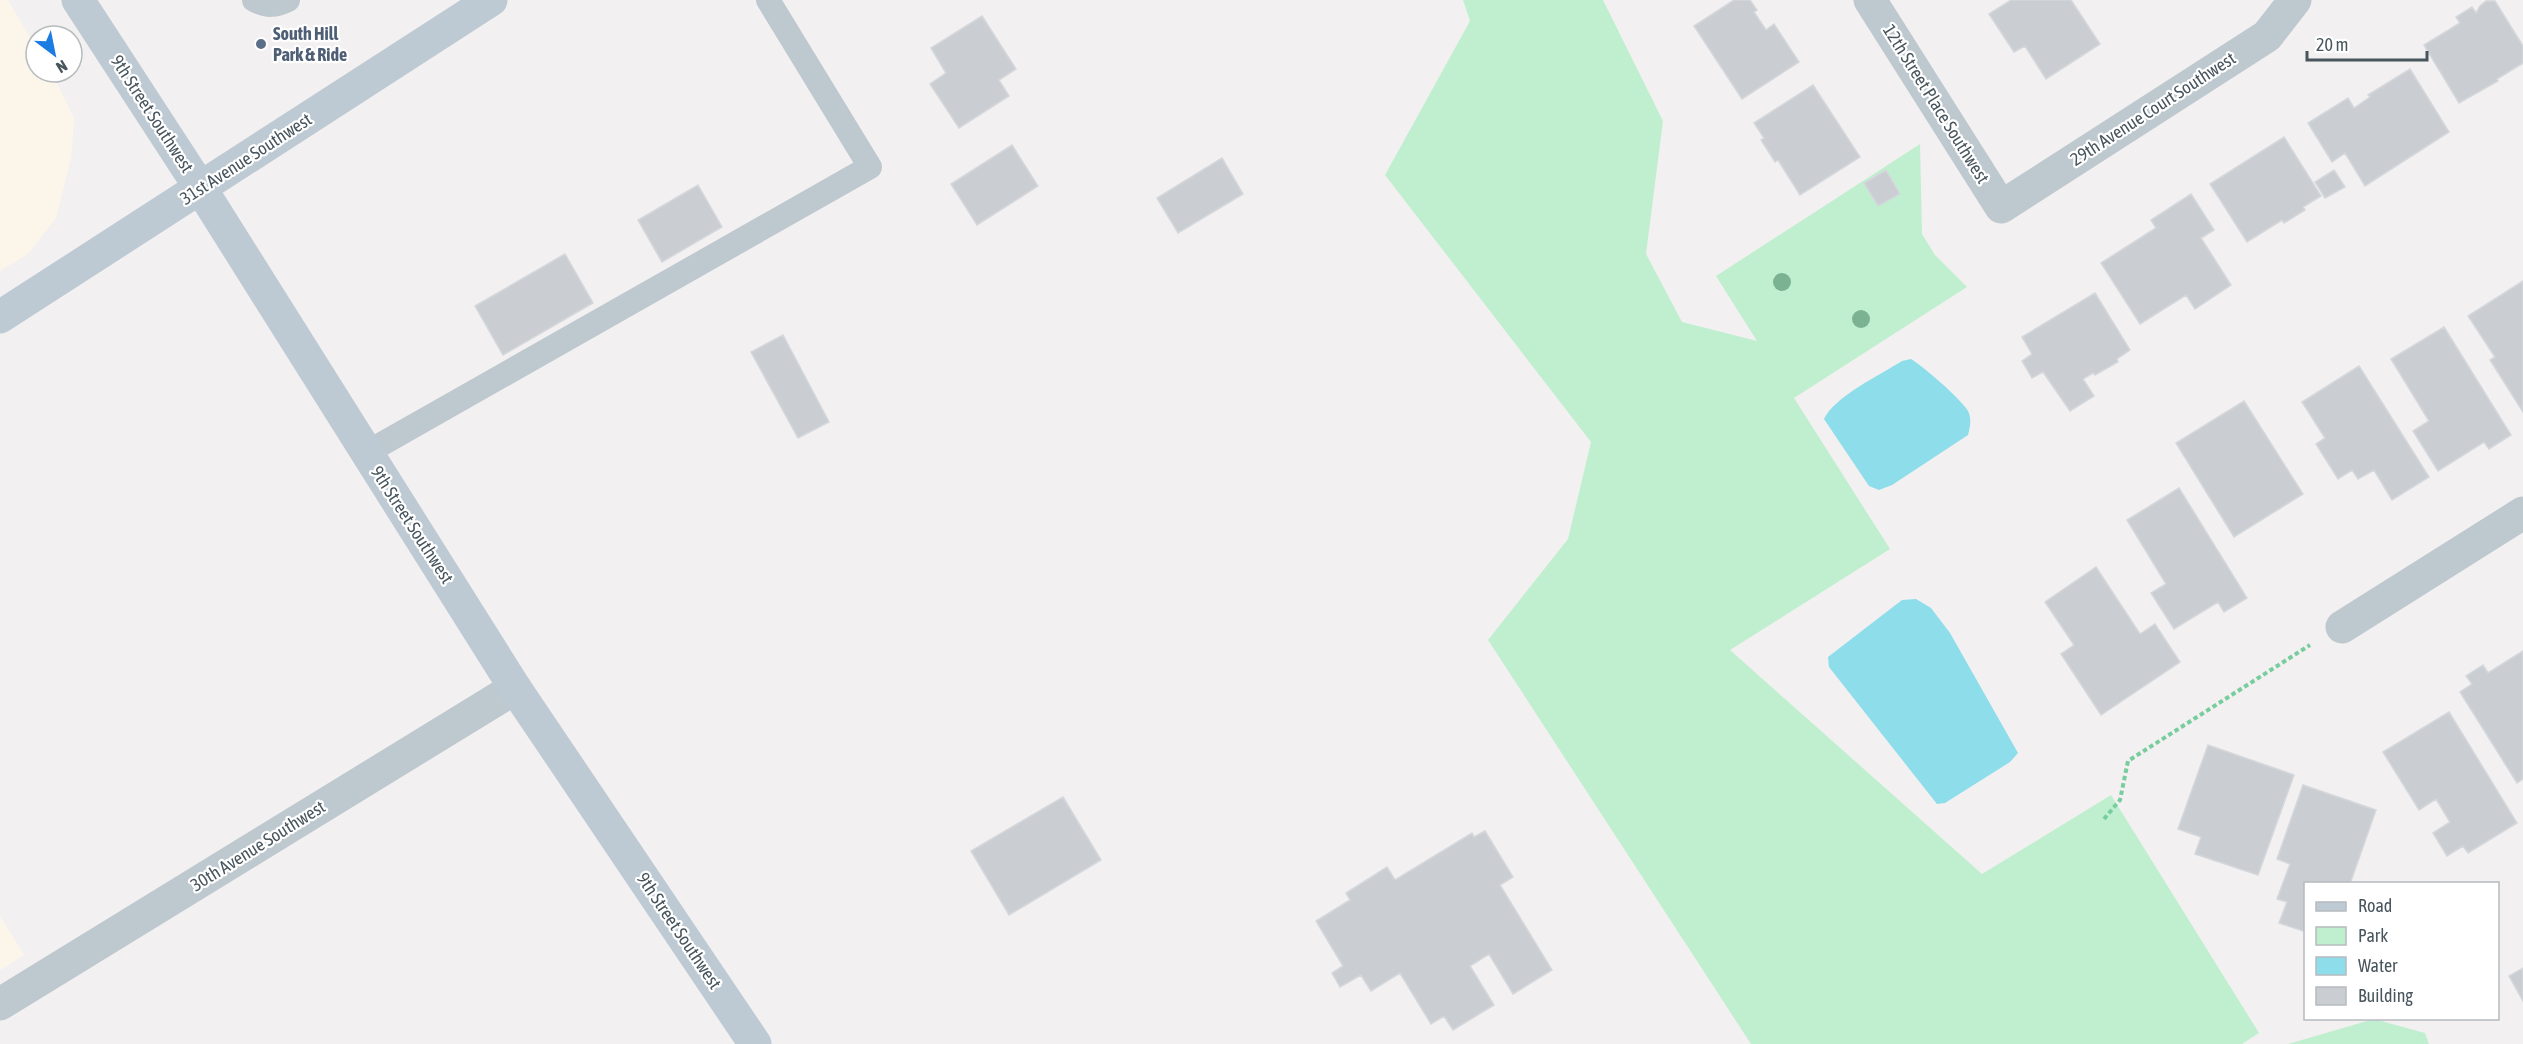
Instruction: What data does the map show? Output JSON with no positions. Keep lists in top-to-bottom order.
{
  "streets": {
    "main road": ["9th Street Southwest", "31st Avenue Southwest"],
    "street": ["12th Street Place Southwest", "29th Avenue Court Southwest", "30th Avenue Southwest"]
  },
  "crossings": [
    ["12th Street Place Southwest", "29th Avenue Court Southwest"],
    ["9th Street Southwest", "31st Avenue Southwest"],
    ["9th Street Southwest", "30th Avenue Southwest"]
  ],
  "places": ["South Hill Park & Ride"],
  "legend": [
    "Road",
    "Park",
    "Water",
    "Building"
  ],
  "scale_bar": "20 m",
  "north": "bottom right"
}
